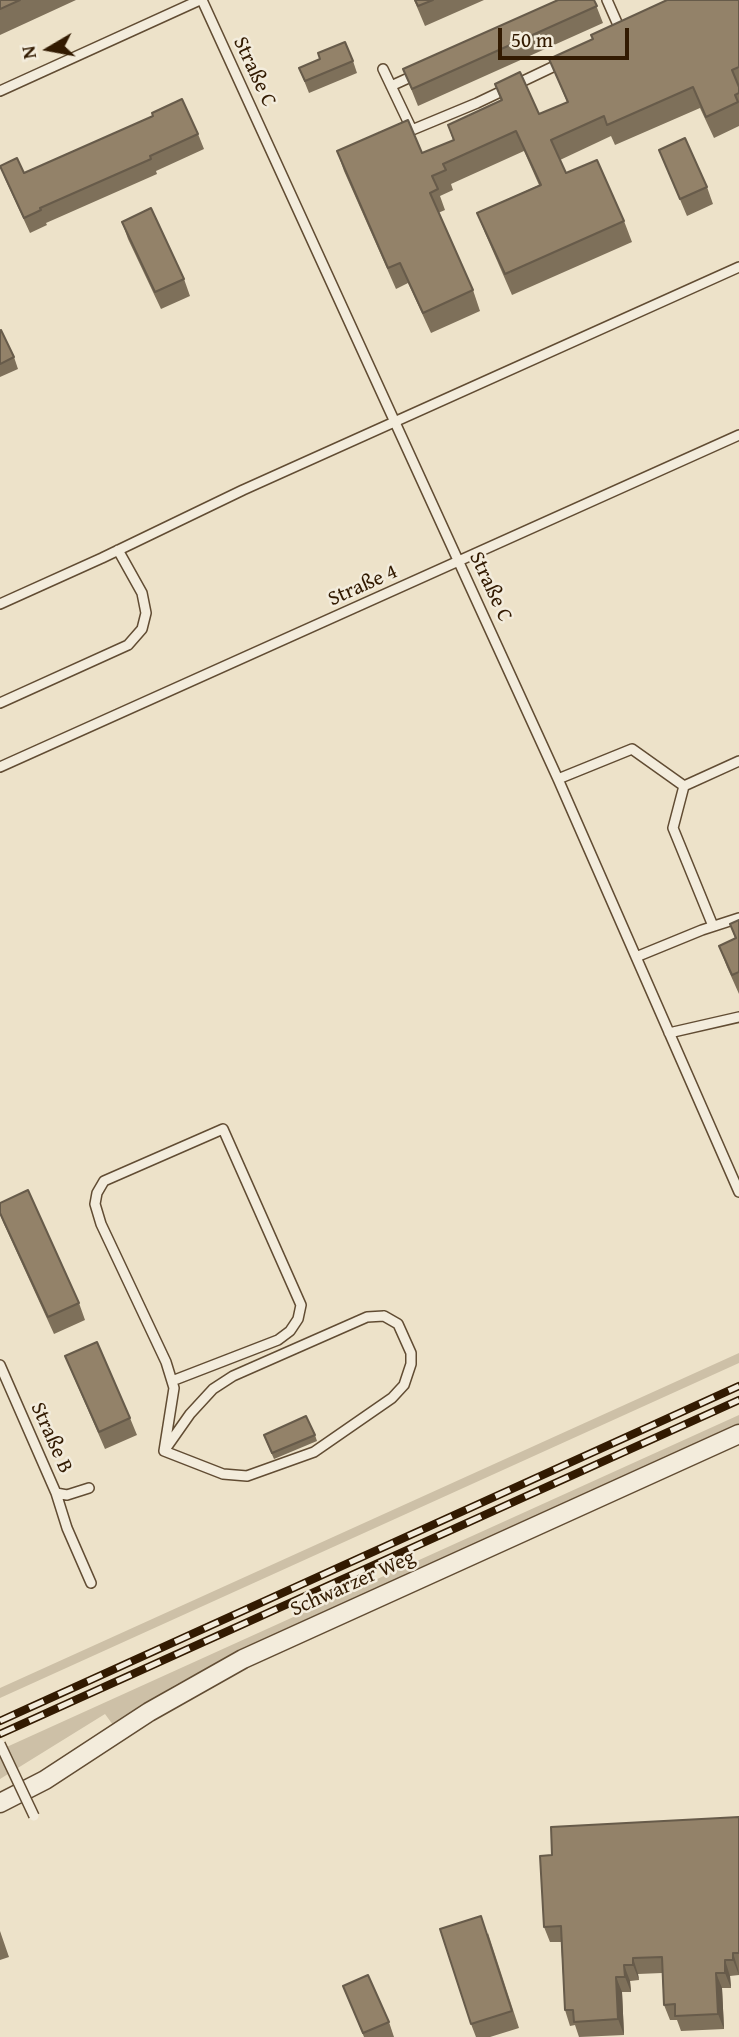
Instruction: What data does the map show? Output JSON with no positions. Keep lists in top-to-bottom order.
{
  "streets": {
    "street": ["Schwarzer Weg"],
    "lane": ["Straße C", "Straße 4", "Straße B"]
  },
  "crossings": [
    ["Straße C", "Straße 4"]
  ],
  "scale_bar": "50 m",
  "north": "left"
}
